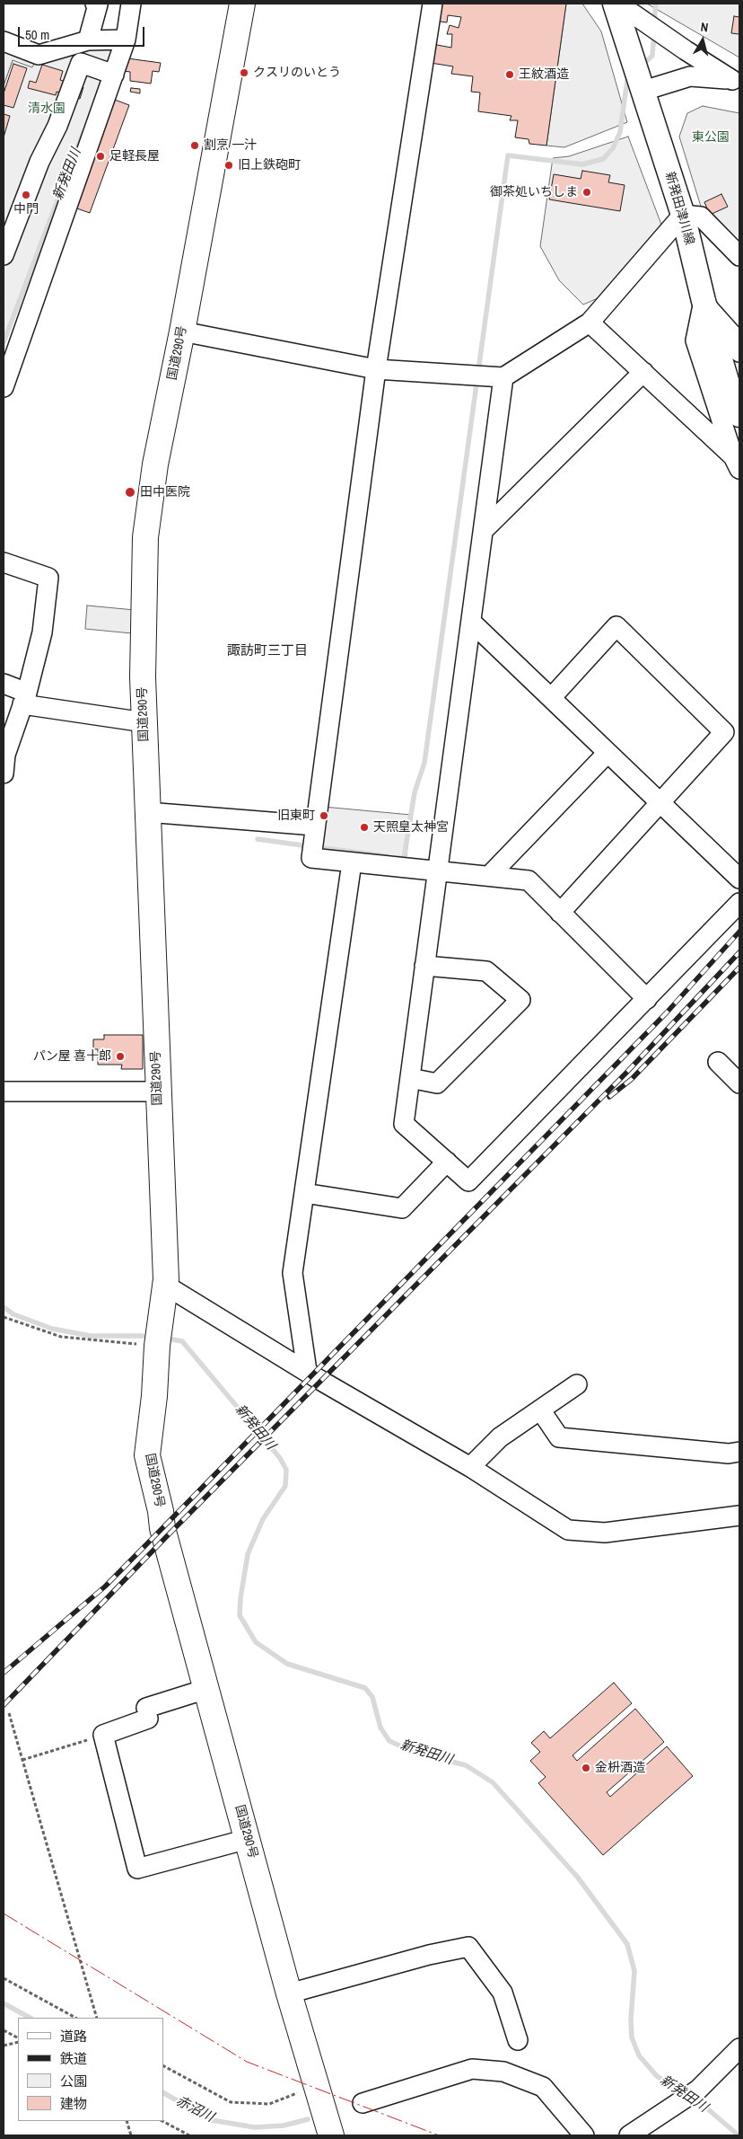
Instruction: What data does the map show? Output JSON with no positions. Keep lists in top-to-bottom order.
{
  "streets": {
    "highway": ["国道290号"],
    "main road": ["新発田津川線"]
  },
  "districts": ["諏訪町三丁目"],
  "water": ["新発田川", "赤沼川"],
  "parks": ["清水園", "東公園"],
  "places": [
    "クスリのいとう",
    "王紋酒造",
    "割烹 一汁",
    "足軽長屋",
    "旧上鉄砲町",
    "御茶処いちしま",
    "中門",
    "田中医院",
    "旧東町",
    "天照皇太神宮",
    "パン屋 喜十郎",
    "金枡酒造"
  ],
  "legend": [
    "道路",
    "鉄道",
    "公園",
    "建物"
  ],
  "scale_bar": "50 m",
  "north": "top"
}
